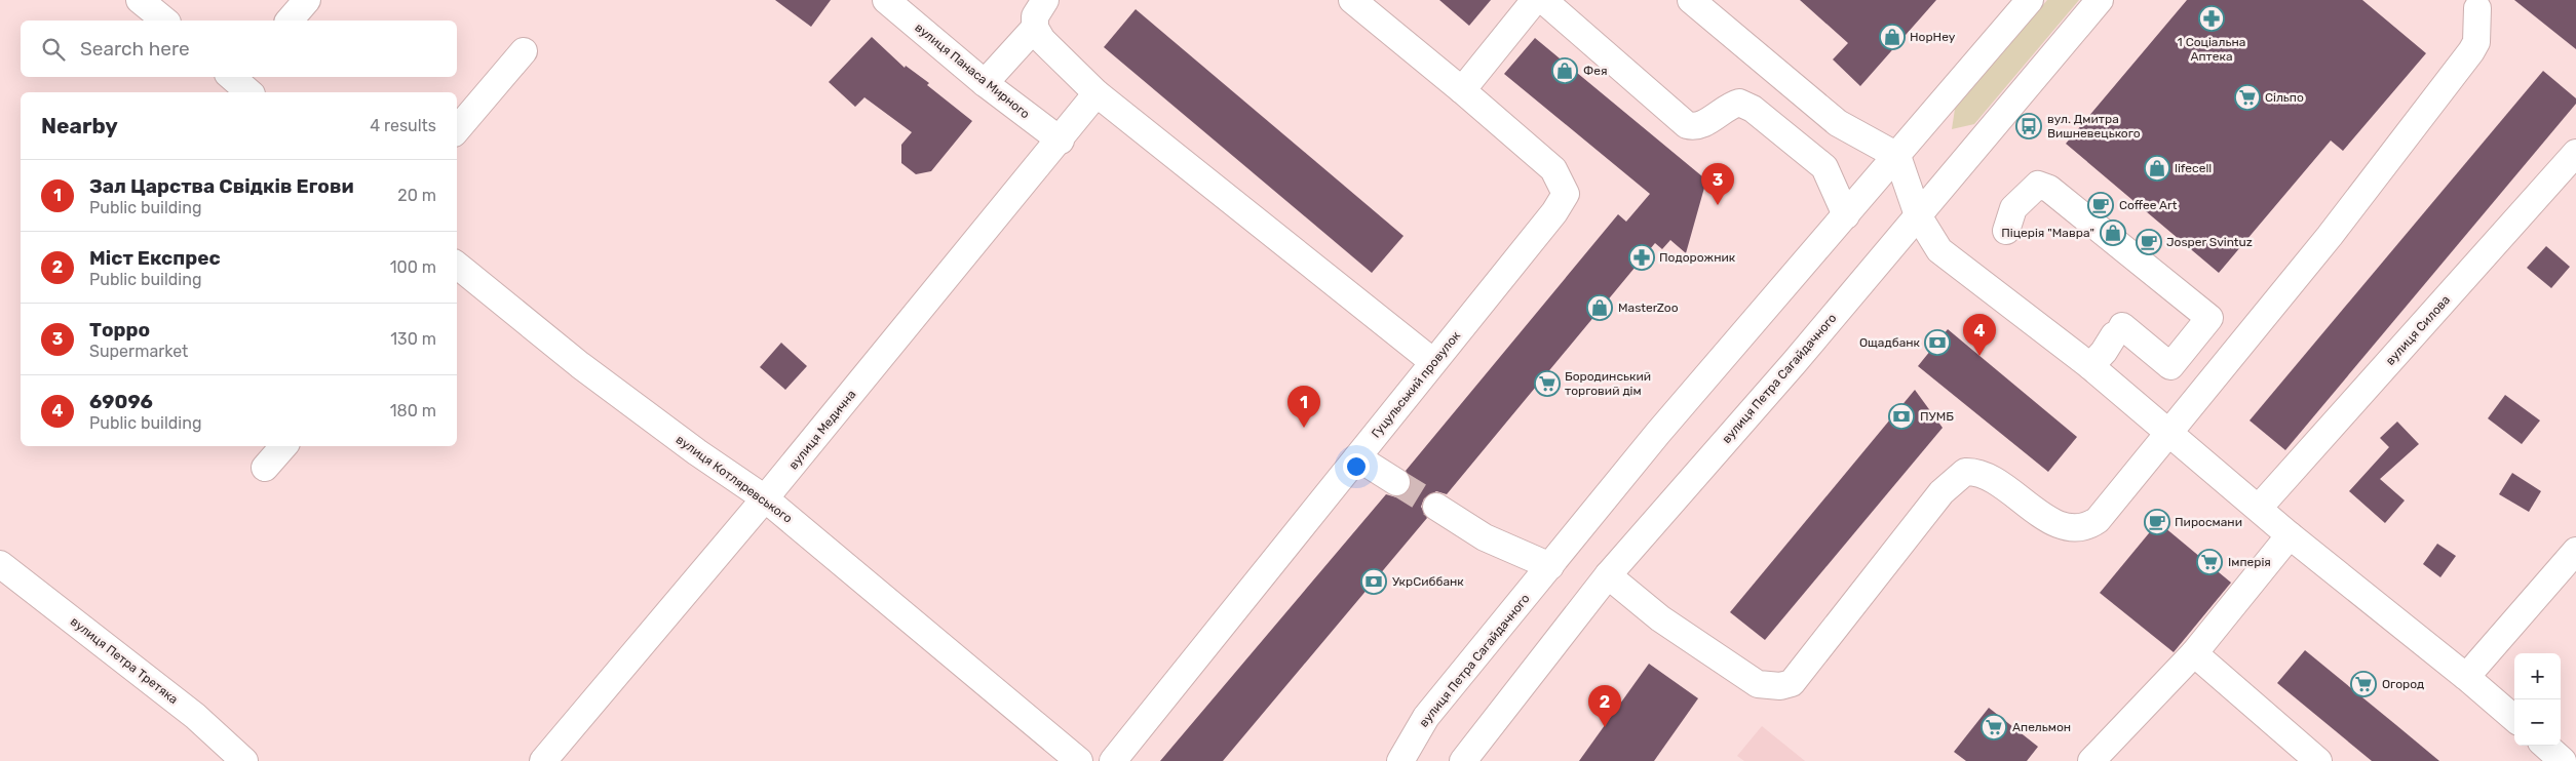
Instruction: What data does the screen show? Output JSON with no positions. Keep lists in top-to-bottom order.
{
  "streets": {
    "street": [
      "вулиця Панаса Мирного",
      "вулиця Силова",
      "вулиця Петра Сагайдачного",
      "Гуцульський провулок",
      "вулиця Медична",
      "вулиця Котляревського",
      "вулиця Петра Третяка"
    ]
  },
  "crossings": [
    ["вулиця Панаса Мирного", "вулиця Медична"],
    ["вулиця Медична", "вулиця Котляревського"]
  ],
  "places": {
    "pharmacy": ["1 Соціальна Аптека", "Подорожник"],
    "shop": [
      "HopHey",
      "Фея",
      "lifecell",
      "Піцерія \"Мавра\"",
      "MasterZoo"
    ],
    "supermarket": [
      "Сільпо",
      "Бородинський торговий дім",
      "Імперія",
      "Огород",
      "Апельмон"
    ],
    "bus stop": ["вул. Дмитра Вишневецького"],
    "cafe": ["Coffee Art", "Josper Svintuz", "Пиросмани"],
    "bank": ["Ощадбанк", "ПУМБ", "УкрСиббанк"]
  },
  "page": {
    "search": "Search here",
    "heading": ["Nearby", "4 results"],
    "list": [
      {
        "mark": "1",
        "name": "Зал Царства Свiдкiв Егови",
        "note": "Public building",
        "value": "20 m"
      },
      {
        "mark": "2",
        "name": "Міст Експрес",
        "note": "Public building",
        "value": "100 m"
      },
      {
        "mark": "3",
        "name": "Торро",
        "note": "Supermarket",
        "value": "130 m"
      },
      {
        "mark": "4",
        "name": "69096",
        "note": "Public building",
        "value": "180 m"
      }
    ],
    "pins": [
      "3",
      "4",
      "1",
      "2"
    ],
    "map_buttons": ["+", "−"]
  }
}
